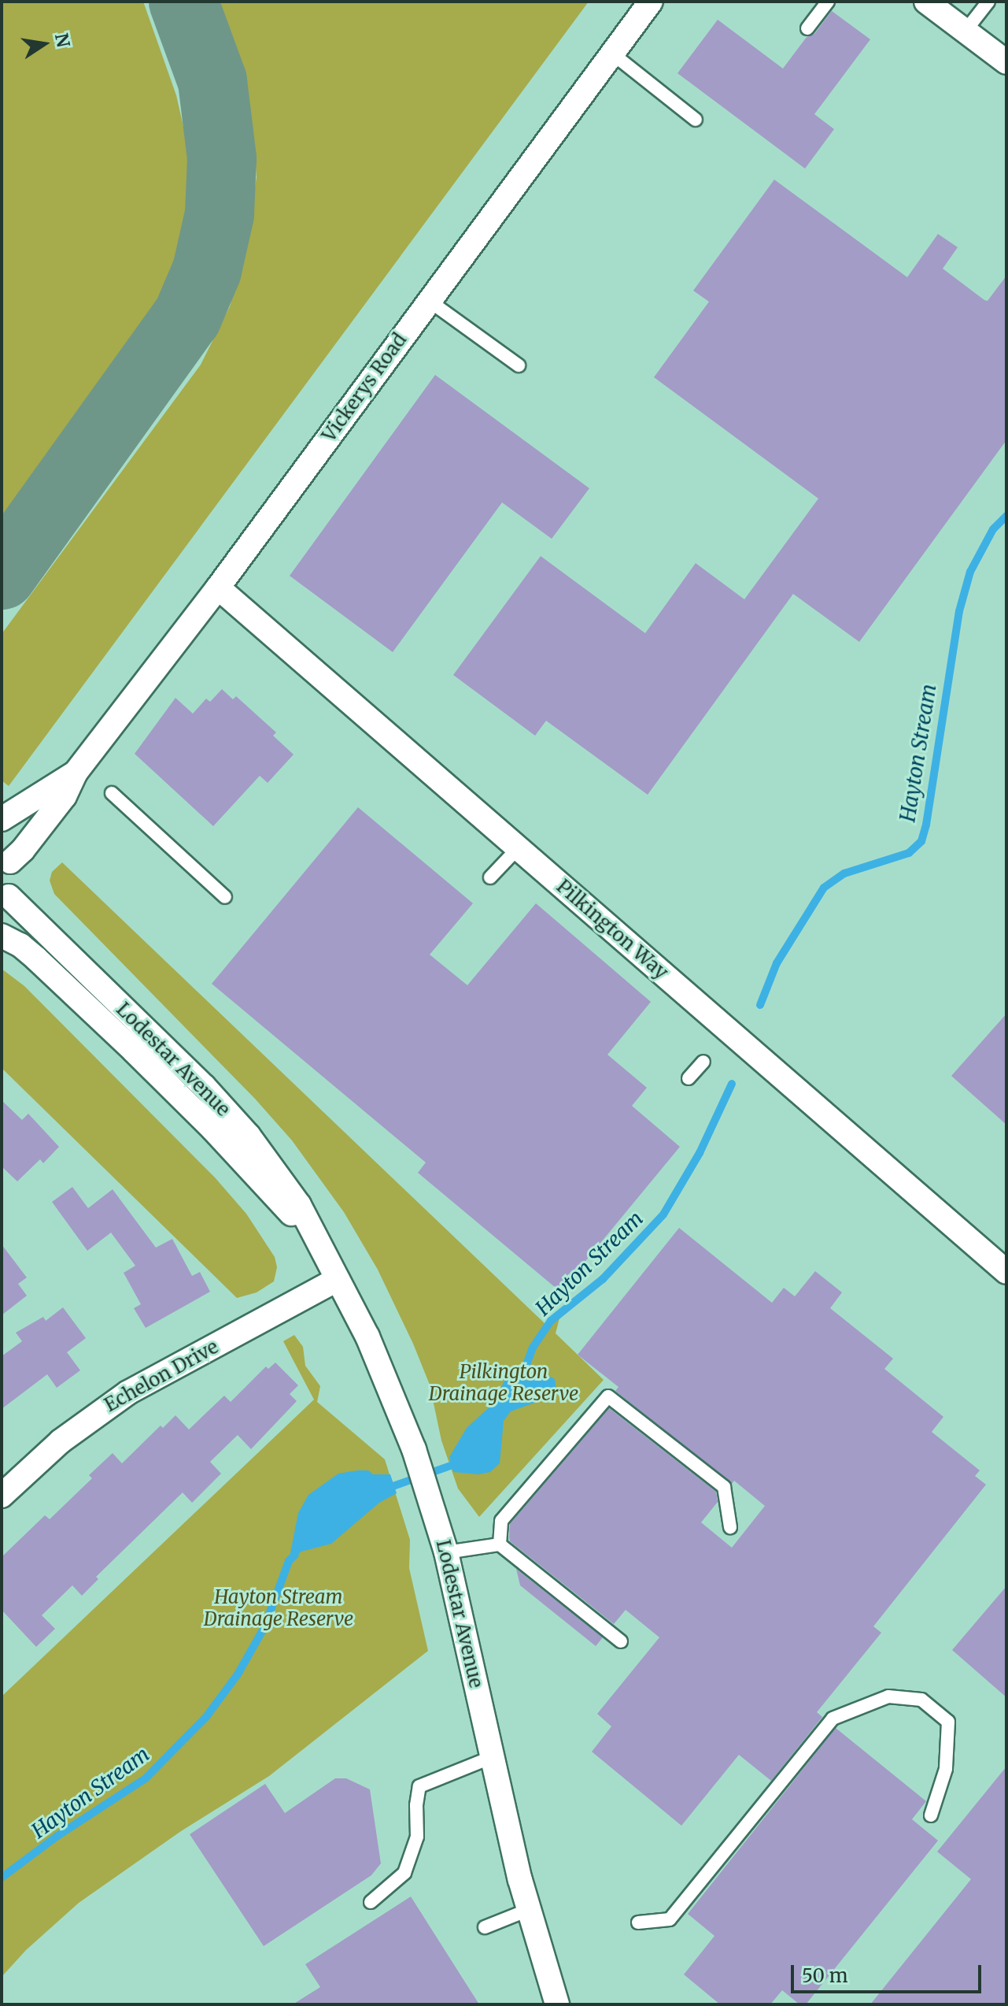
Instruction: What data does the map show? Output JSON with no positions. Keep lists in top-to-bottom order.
{
  "streets": {
    "street": [
      "Vickerys Road",
      "Pilkington Way",
      "Lodestar Avenue",
      "Echelon Drive"
    ]
  },
  "crossings": [
    ["Vickerys Road", "Pilkington Way"],
    ["Lodestar Avenue", "Echelon Drive"]
  ],
  "water": ["Hayton Stream"],
  "parks": ["Pilkington Drainage Reserve", "Hayton Stream Drainage Reserve"],
  "scale_bar": "50 m",
  "north": "right"
}
